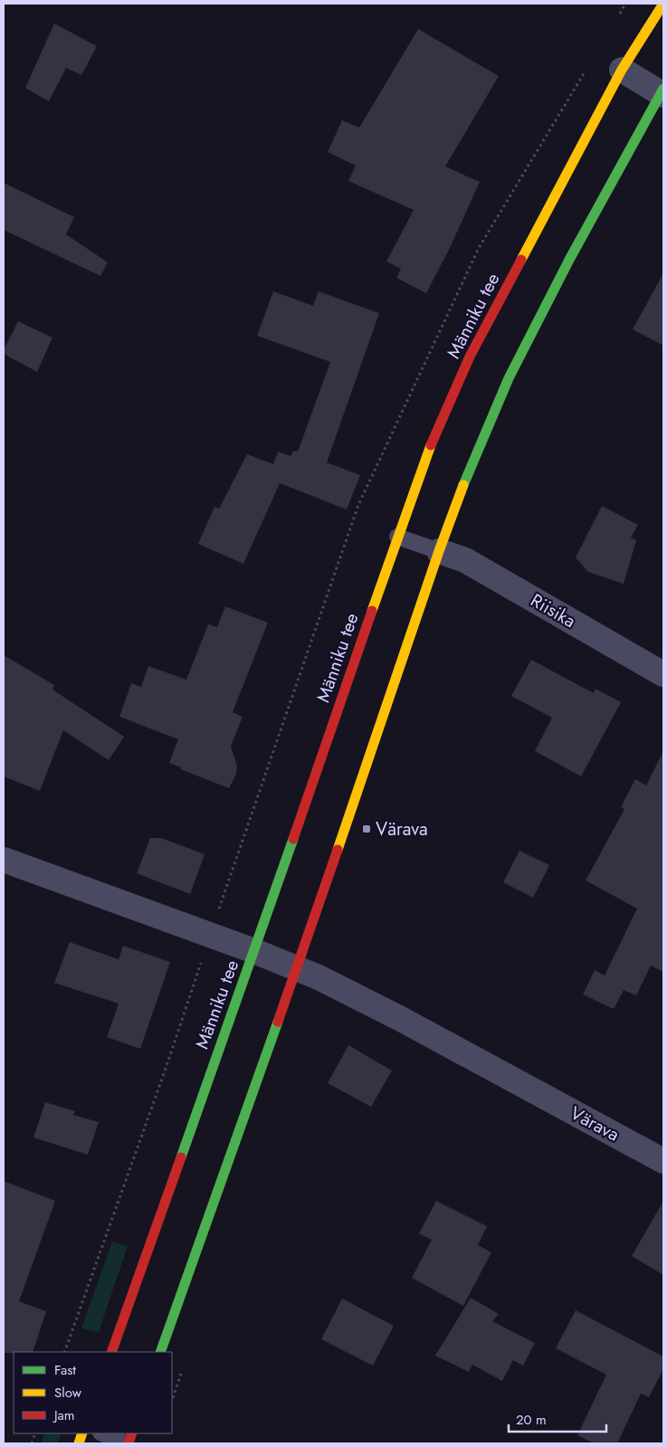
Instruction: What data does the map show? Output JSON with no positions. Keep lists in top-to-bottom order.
{
  "streets": {
    "street": ["Männiku tee", "Riisika", "Värava"]
  },
  "crossings": [
    ["Männiku tee", "Värava"]
  ],
  "places": {
    "transit": ["Värava"]
  },
  "legend": ["Fast", "Slow", "Jam"],
  "scale_bar": "20 m"
}
